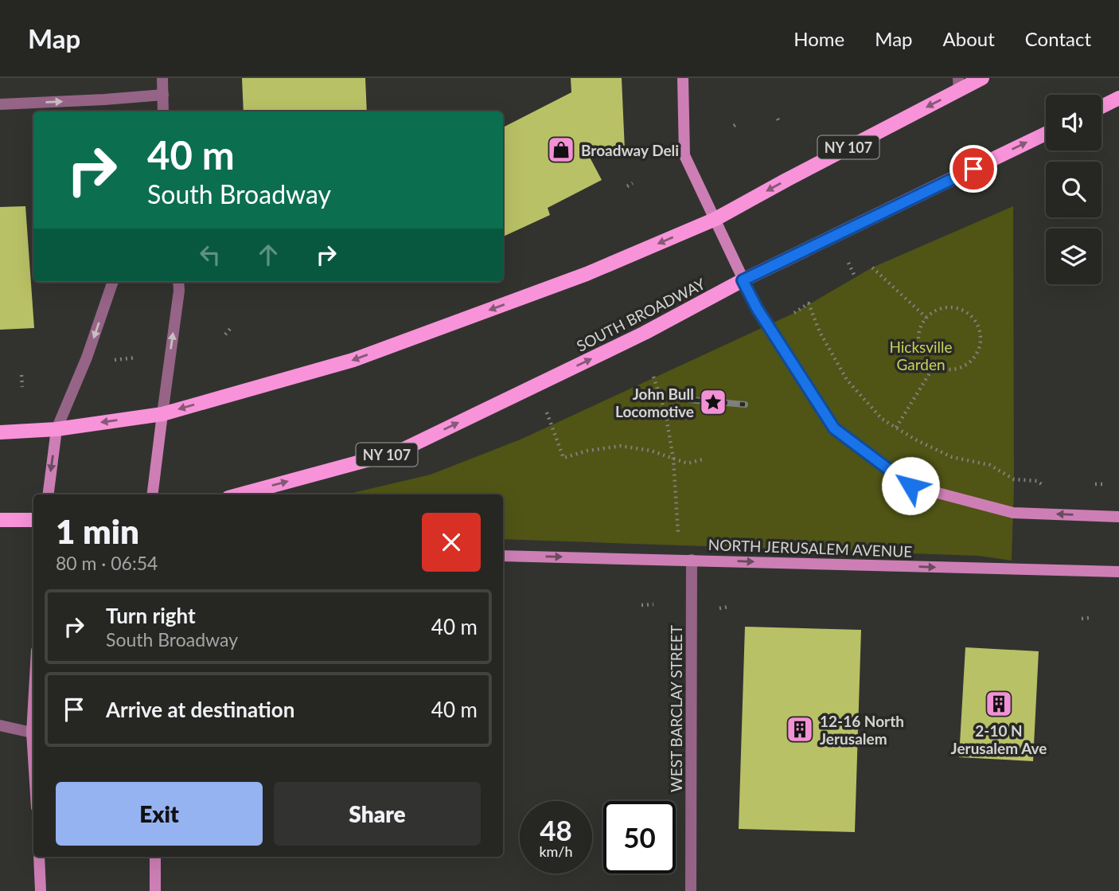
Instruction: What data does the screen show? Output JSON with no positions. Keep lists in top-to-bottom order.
{
  "streets": {
    "main road": ["NY 107", "SOUTH BROADWAY", "NORTH JERUSALEM AVENUE"],
    "street": ["WEST BARCLAY STREET"]
  },
  "crossings": [
    ["NORTH JERUSALEM AVENUE", "WEST BARCLAY STREET"]
  ],
  "one_way": ["NORTH JERUSALEM AVENUE"],
  "parks": ["Hicksville Garden"],
  "places": {
    "shop": ["Broadway Deli"],
    "place": ["John Bull Locomotive"],
    "building": ["2-10 N Jerusalem Ave", "12-16 North Jerusalem"]
  },
  "page": {
    "header": "Map",
    "nav": [
      "Home",
      "Map",
      "About",
      "Contact"
    ],
    "turn": ["40 m", "South Broadway"],
    "heading": ["1 min", "80 m · 06:54"],
    "list": [
      {
        "name": "Turn right",
        "note": "South Broadway",
        "value": "40 m"
      },
      {
        "name": "Arrive at destination",
        "value": "40 m"
      }
    ],
    "buttons": ["Exit", "Share"],
    "speed": "48 km/h",
    "limit": "50"
  }
}
